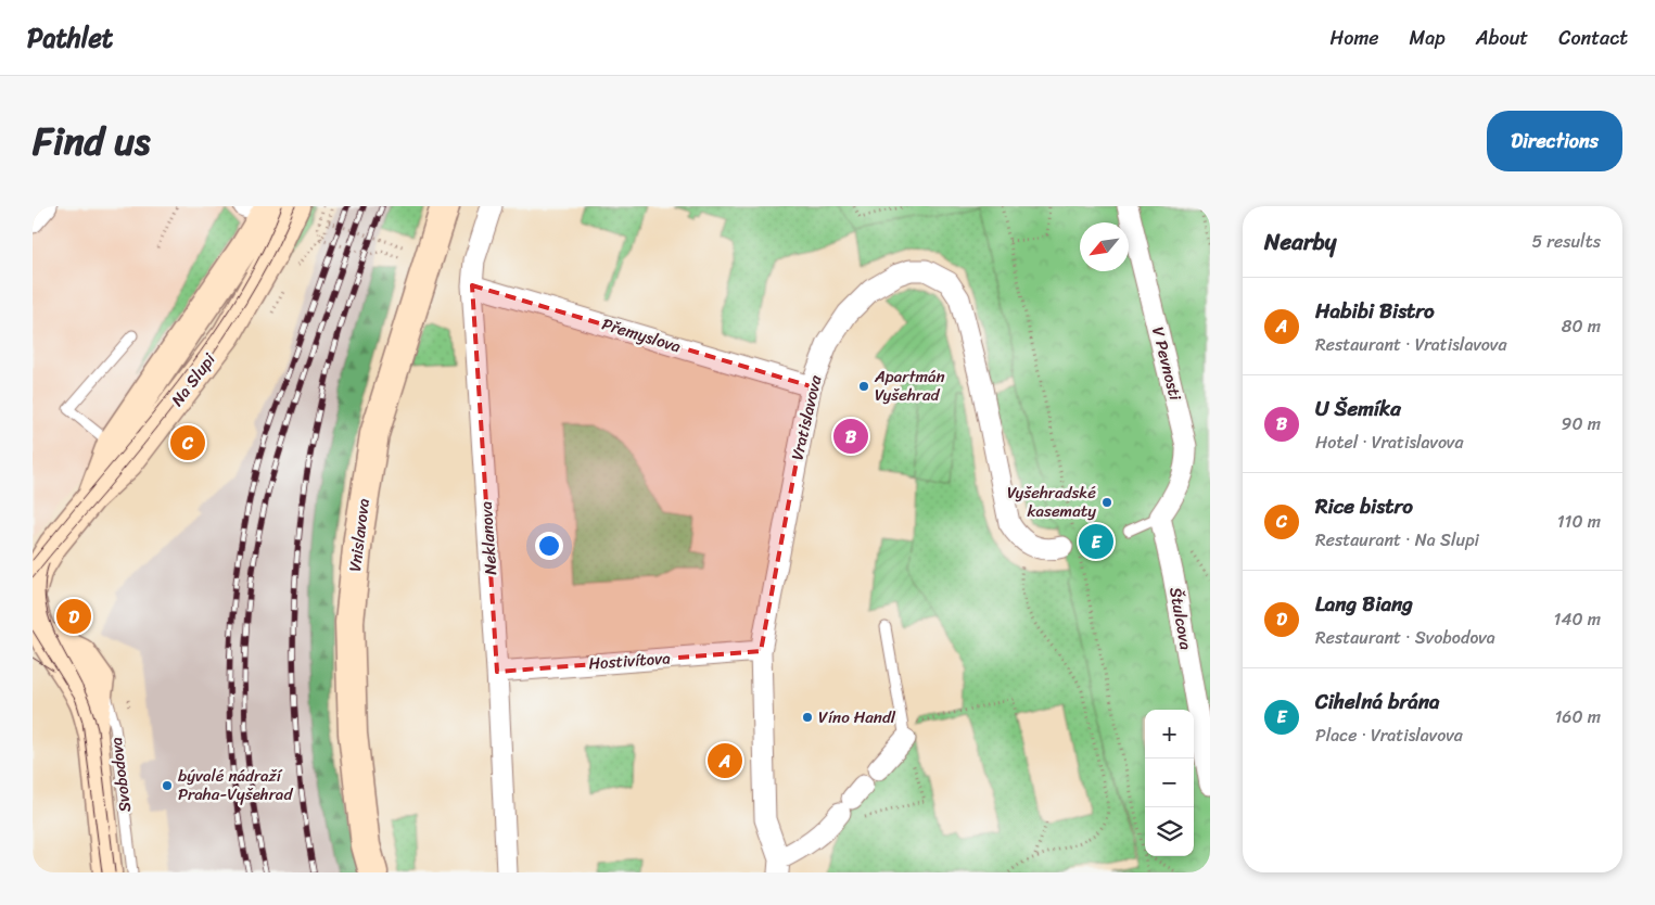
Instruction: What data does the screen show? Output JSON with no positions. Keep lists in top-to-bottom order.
{
  "streets": {
    "main road": ["Na Slupi", "Vnislavova", "Svobodova"],
    "street": [
      "Přemyslova",
      "V Pevnosti",
      "Vratislavova",
      "Neklanova",
      "Štulcova",
      "Hostivítova"
    ]
  },
  "crossings": [
    ["Přemyslova", "Vratislavova"],
    ["Přemyslova", "Neklanova"],
    ["V Pevnosti", "Štulcova"],
    ["Na Slupi", "Svobodova"],
    ["Vratislavova", "Hostivítova"],
    ["Neklanova", "Hostivítova"]
  ],
  "places": [
    "Apartmán Vyšehrad",
    "Vyšehradské kasematy",
    "Víno Handl",
    "bývalé nádraží Praha-Vyšehrad"
  ],
  "north": "bottom left",
  "page": {
    "header": "Pathlet",
    "nav": [
      "Home",
      "Map",
      "About",
      "Contact"
    ],
    "title": "Find us",
    "buttons": "Directions",
    "heading": ["Nearby", "5 results"],
    "list": [
      {
        "mark": "A",
        "name": "Habibi Bistro",
        "note": "Restaurant · Vratislavova",
        "value": "80 m"
      },
      {
        "mark": "B",
        "name": "U Šemíka",
        "note": "Hotel · Vratislavova",
        "value": "90 m"
      },
      {
        "mark": "C",
        "name": "Rice bistro",
        "note": "Restaurant · Na Slupi",
        "value": "110 m"
      },
      {
        "mark": "D",
        "name": "Lang Biang",
        "note": "Restaurant · Svobodova",
        "value": "140 m"
      },
      {
        "mark": "E",
        "name": "Cihelná brána",
        "note": "Place · Vratislavova",
        "value": "160 m"
      }
    ],
    "pins": [
      "B",
      "C",
      "E",
      "D",
      "A"
    ],
    "map_buttons": ["+", "−"]
  }
}
